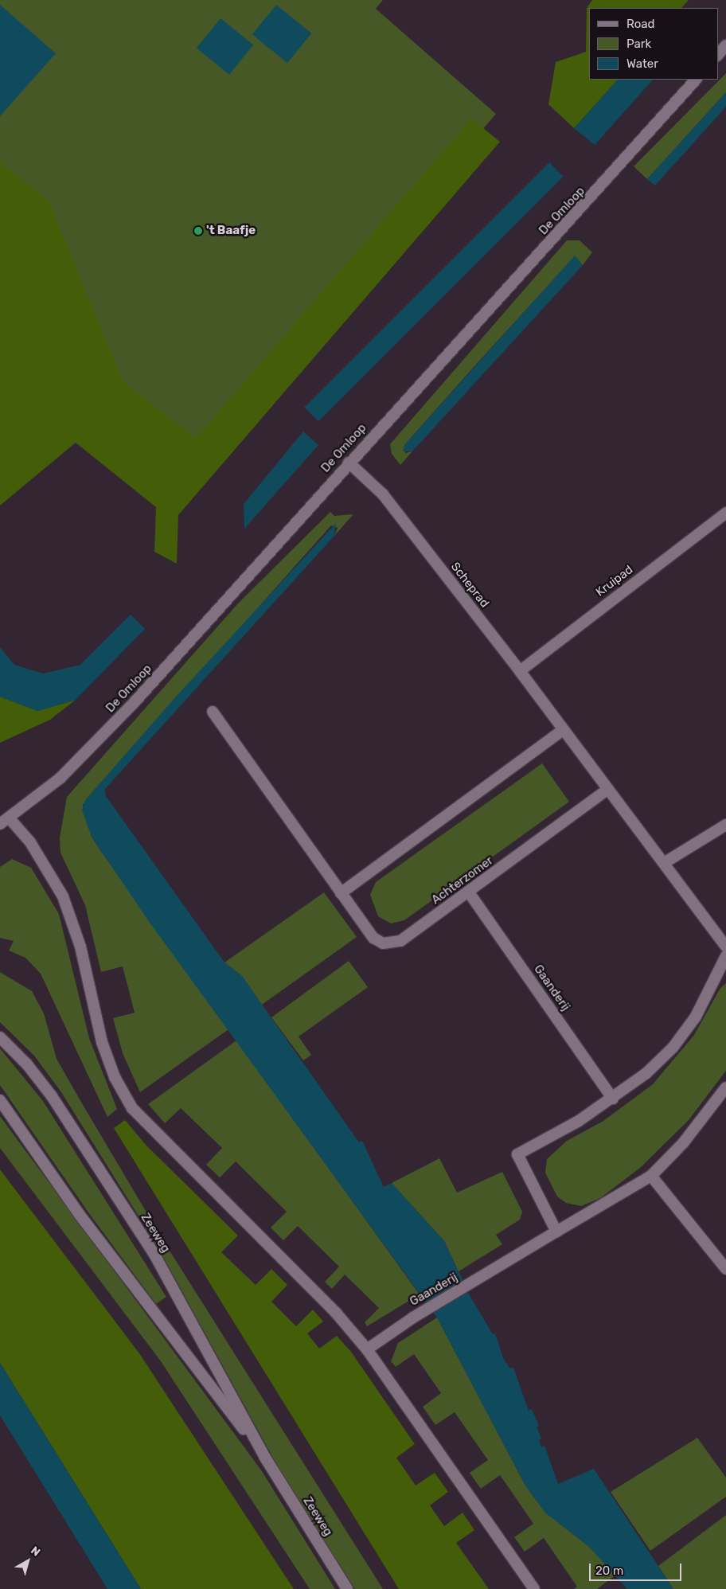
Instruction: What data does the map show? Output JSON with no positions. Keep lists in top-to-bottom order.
{
  "streets": {
    "street": [
      "De Omloop",
      "Kruipad",
      "Scheprad",
      "Achterzomer",
      "Gaanderij",
      "Zeeweg"
    ]
  },
  "crossings": [
    ["De Omloop", "Scheprad"],
    ["Kruipad", "Scheprad"],
    ["Achterzomer", "Gaanderij"]
  ],
  "places": ["'t Baafje"],
  "legend": ["Road", "Park", "Water"],
  "scale_bar": "20 m",
  "north": "top right"
}
